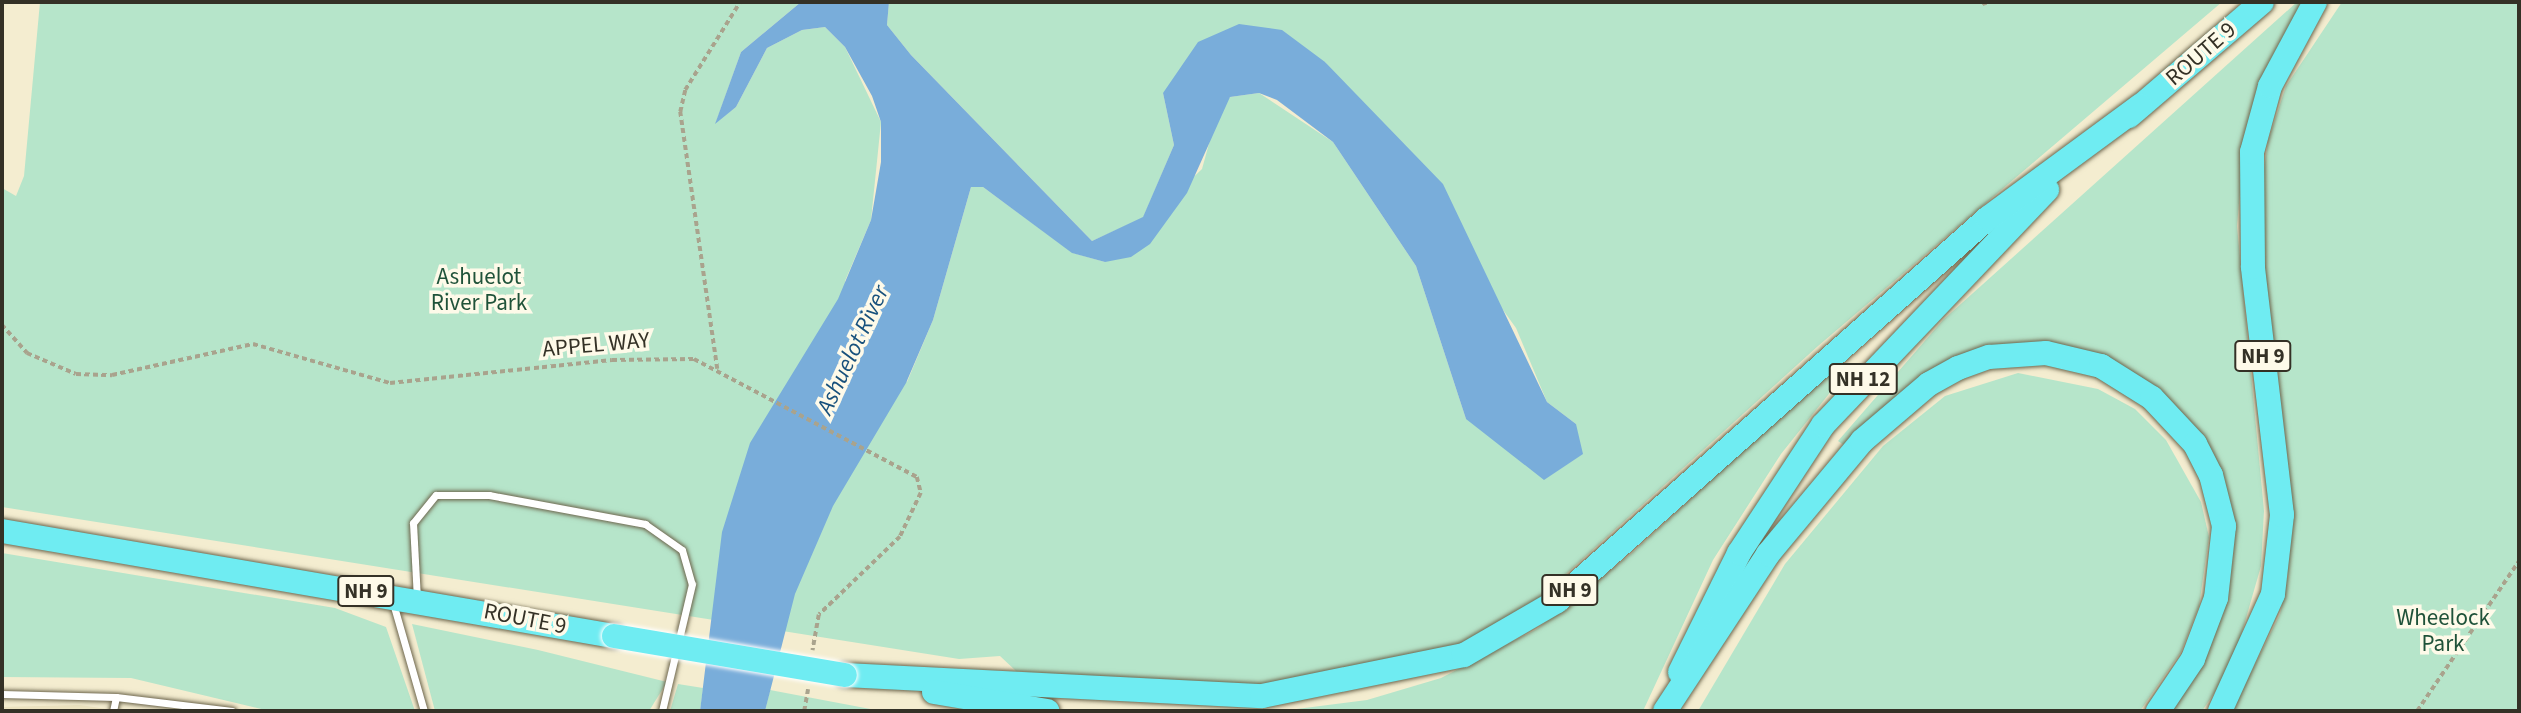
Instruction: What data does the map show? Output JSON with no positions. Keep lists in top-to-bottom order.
{
  "streets": {
    "highway": ["ROUTE 9", "NH 9", "NH 12"],
    "path": ["APPEL WAY"]
  },
  "crossings": [
    ["ROUTE 9", "NH 9"],
    ["ROUTE 9", "NH 12"],
    ["NH 9", "NH 12"]
  ],
  "water": ["Ashuelot River"],
  "parks": ["Ashuelot River Park", "Wheelock Park"]
}
